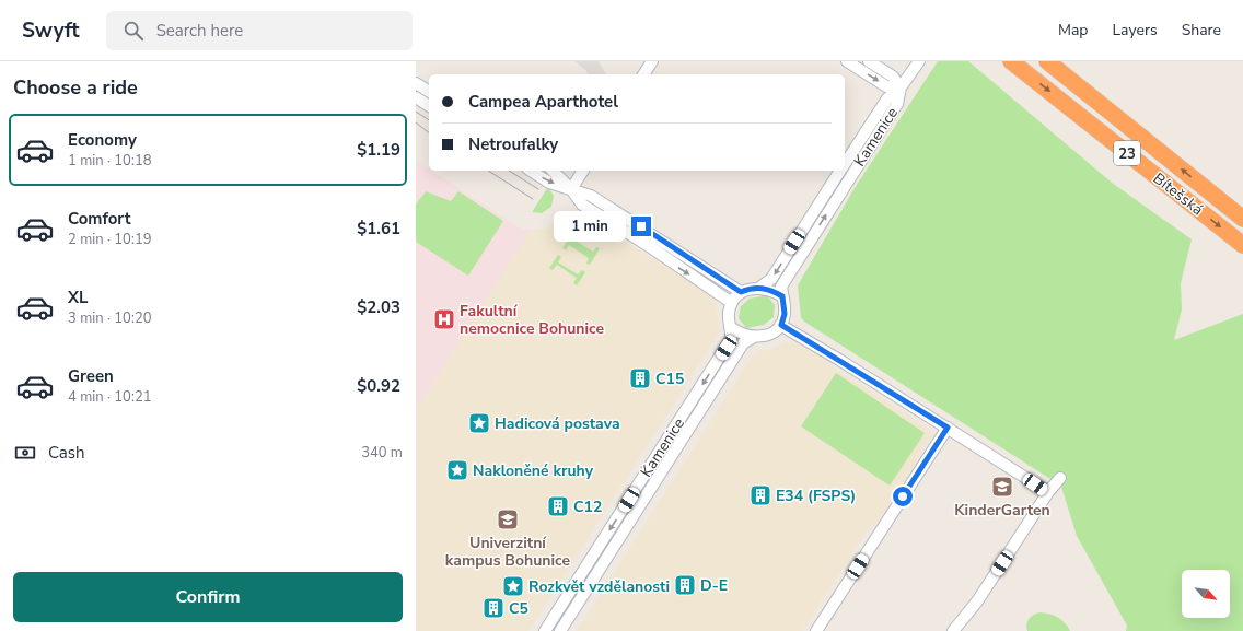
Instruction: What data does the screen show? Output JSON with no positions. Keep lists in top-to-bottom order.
{
  "streets": {
    "highway": ["23", "Bítešská"],
    "street": ["Kamenice"]
  },
  "places": {
    "hospital": ["Fakultní nemocnice Bohunice"],
    "building": [
      "C15",
      "E34 (FSPS)",
      "C12",
      "D-E",
      "C5"
    ],
    "place": ["Hadicová postava", "Nakloněné kruhy", "Rozkvět vzdělanosti"],
    "school or university": ["KinderGarten", "Univerzitní kampus Bohunice"]
  },
  "north": "bottom right",
  "page": {
    "header": "Swyft",
    "search": "Search here",
    "nav": ["Map", "Layers", "Share"],
    "heading": "Choose a ride",
    "banner": ["Campea Aparthotel", "Netroufalky"],
    "list": [
      {
        "name": "Economy",
        "note": "1 min · 10:18",
        "value": "$1.19"
      },
      {
        "name": "Comfort",
        "note": "2 min · 10:19",
        "value": "$1.61"
      },
      {
        "name": "XL",
        "note": "3 min · 10:20",
        "value": "$2.03"
      },
      {
        "name": "Green",
        "note": "4 min · 10:21",
        "value": "$0.92"
      }
    ],
    "bubble": "1 min",
    "pay": ["Cash", "340 m"],
    "buttons": "Confirm"
  }
}
